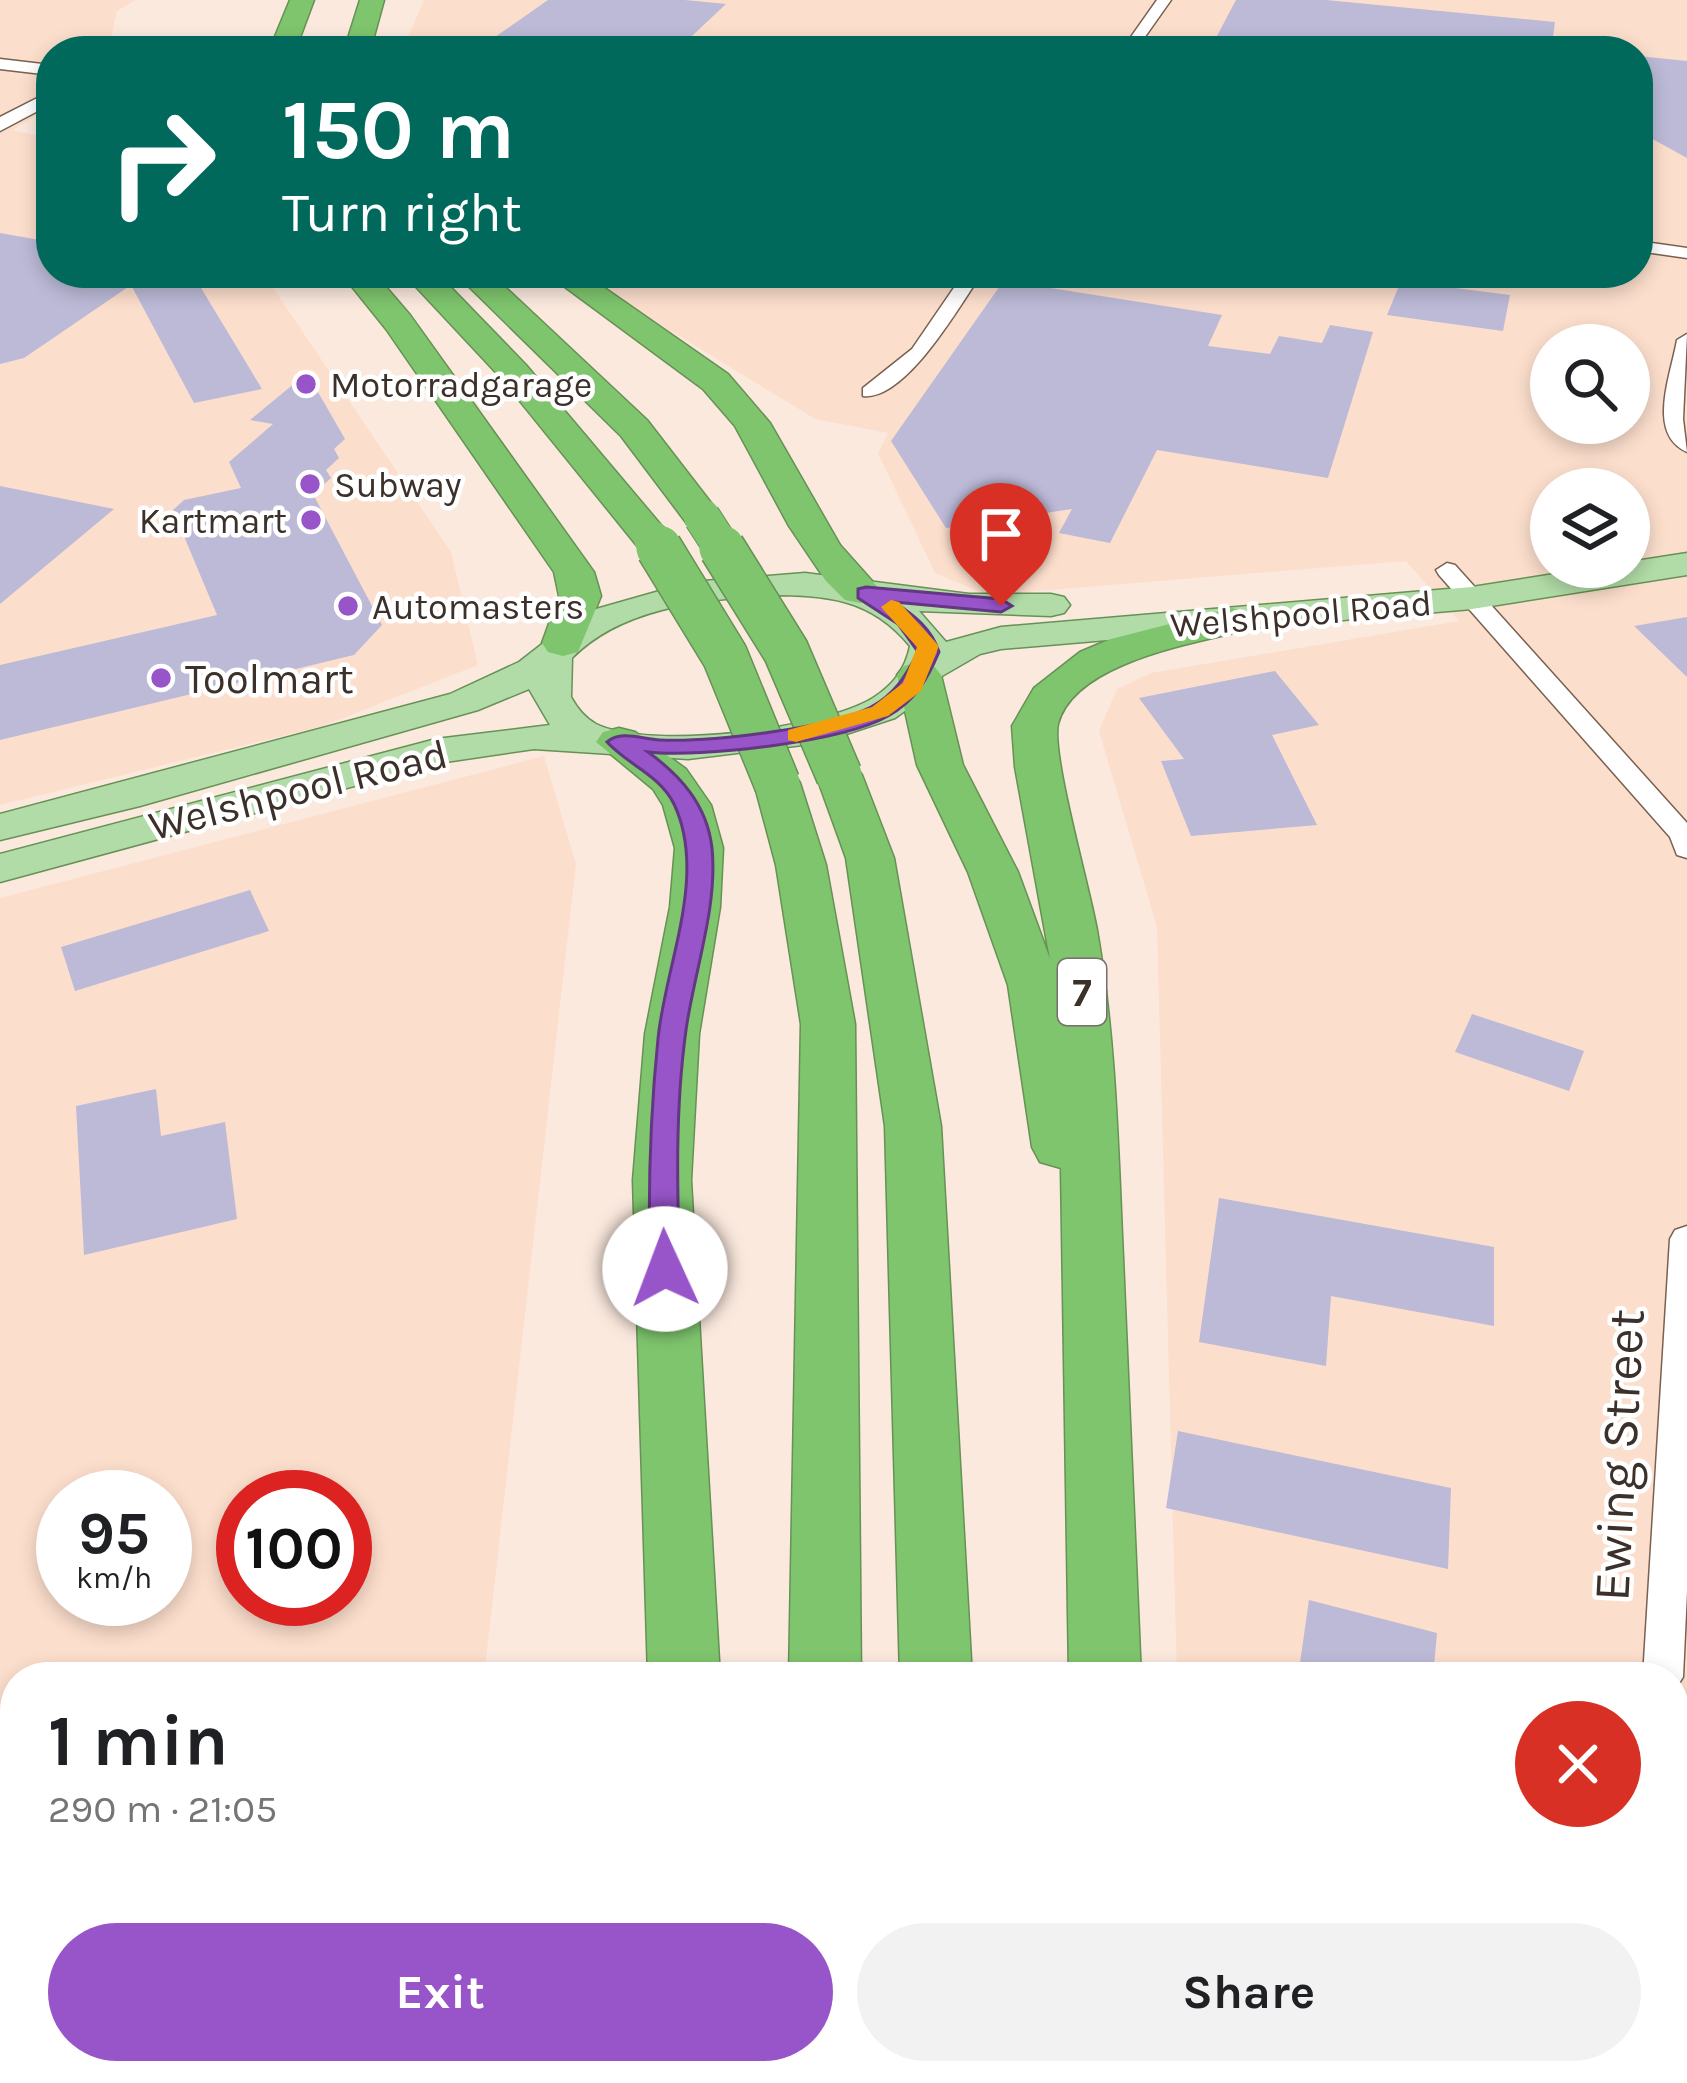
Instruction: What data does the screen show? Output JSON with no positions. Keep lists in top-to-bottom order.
{
  "streets": {
    "highway": ["7"],
    "main road": ["Welshpool Road"],
    "street": ["Ewing Street"]
  },
  "crossings": [
    ["Welshpool Road", "7"]
  ],
  "places": [
    "Motorradgarage",
    "Subway",
    "Kartmart",
    "Automasters",
    "Toolmart"
  ],
  "page": {
    "turn": ["150 m", "Turn right"],
    "speed": "95 km/h",
    "limit": "100",
    "heading": ["1 min", "290 m · 21:05"],
    "buttons": ["Exit", "Share"]
  }
}
